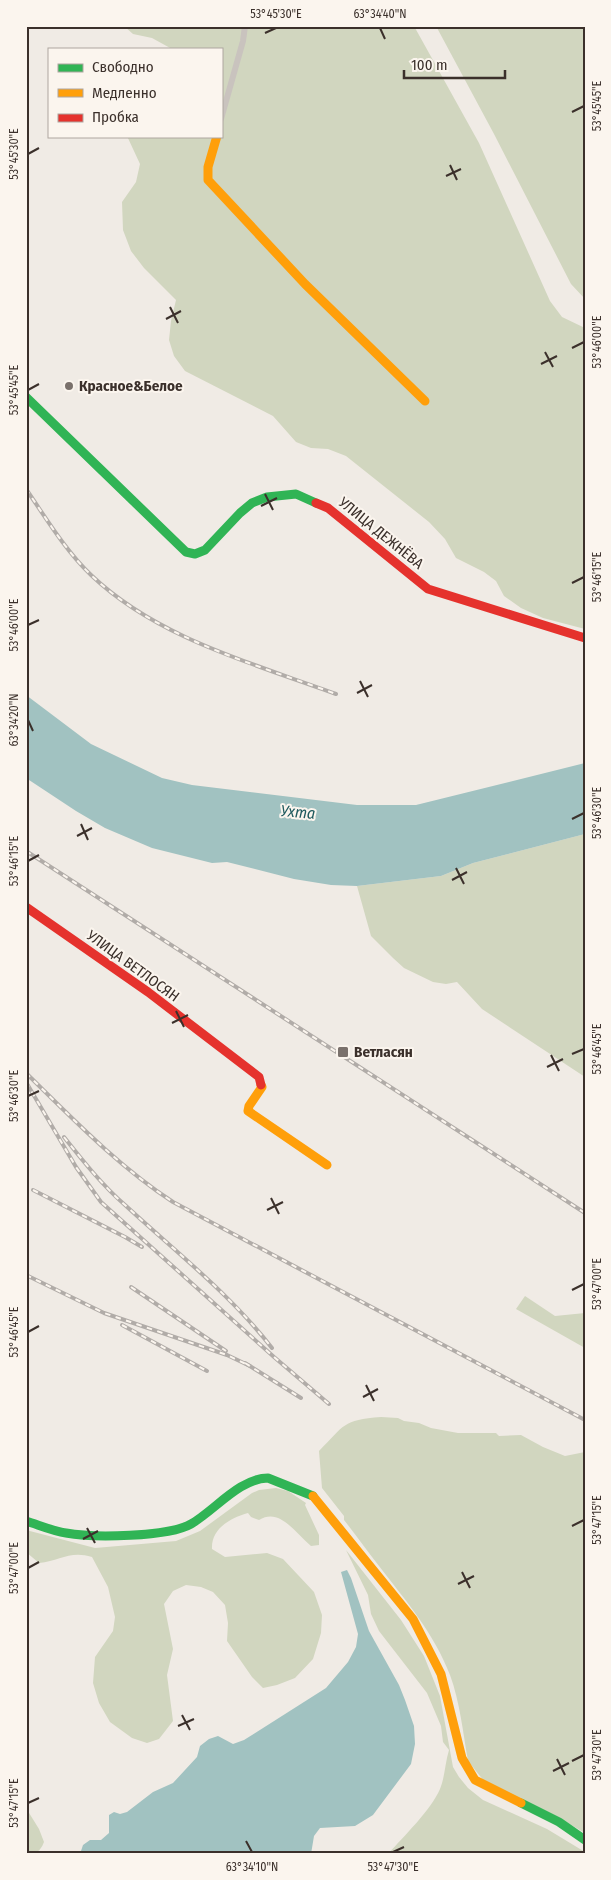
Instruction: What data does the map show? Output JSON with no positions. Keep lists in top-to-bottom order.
{
  "streets": {
    "street": ["УЛИЦА ДЕЖНЁВА", "УЛИЦА ВЕТЛОСЯН"]
  },
  "water": ["Ухта"],
  "places": {
    "other": ["Красное&Белое"],
    "transit": ["Ветласян"]
  },
  "legend": ["Свободно", "Медленно", "Пробка"],
  "scale_bar": "100 m",
  "coordinates": [
    "53°45'30\"E",
    "63°34'40\"N",
    "53°45'45\"E",
    "53°46'00\"E",
    "53°46'15\"E",
    "63°34'20\"N",
    "53°46'30\"E",
    "53°46'45\"E",
    "53°47'00\"E",
    "53°47'15\"E",
    "53°47'30\"E",
    "63°34'10\"N"
  ]
}
